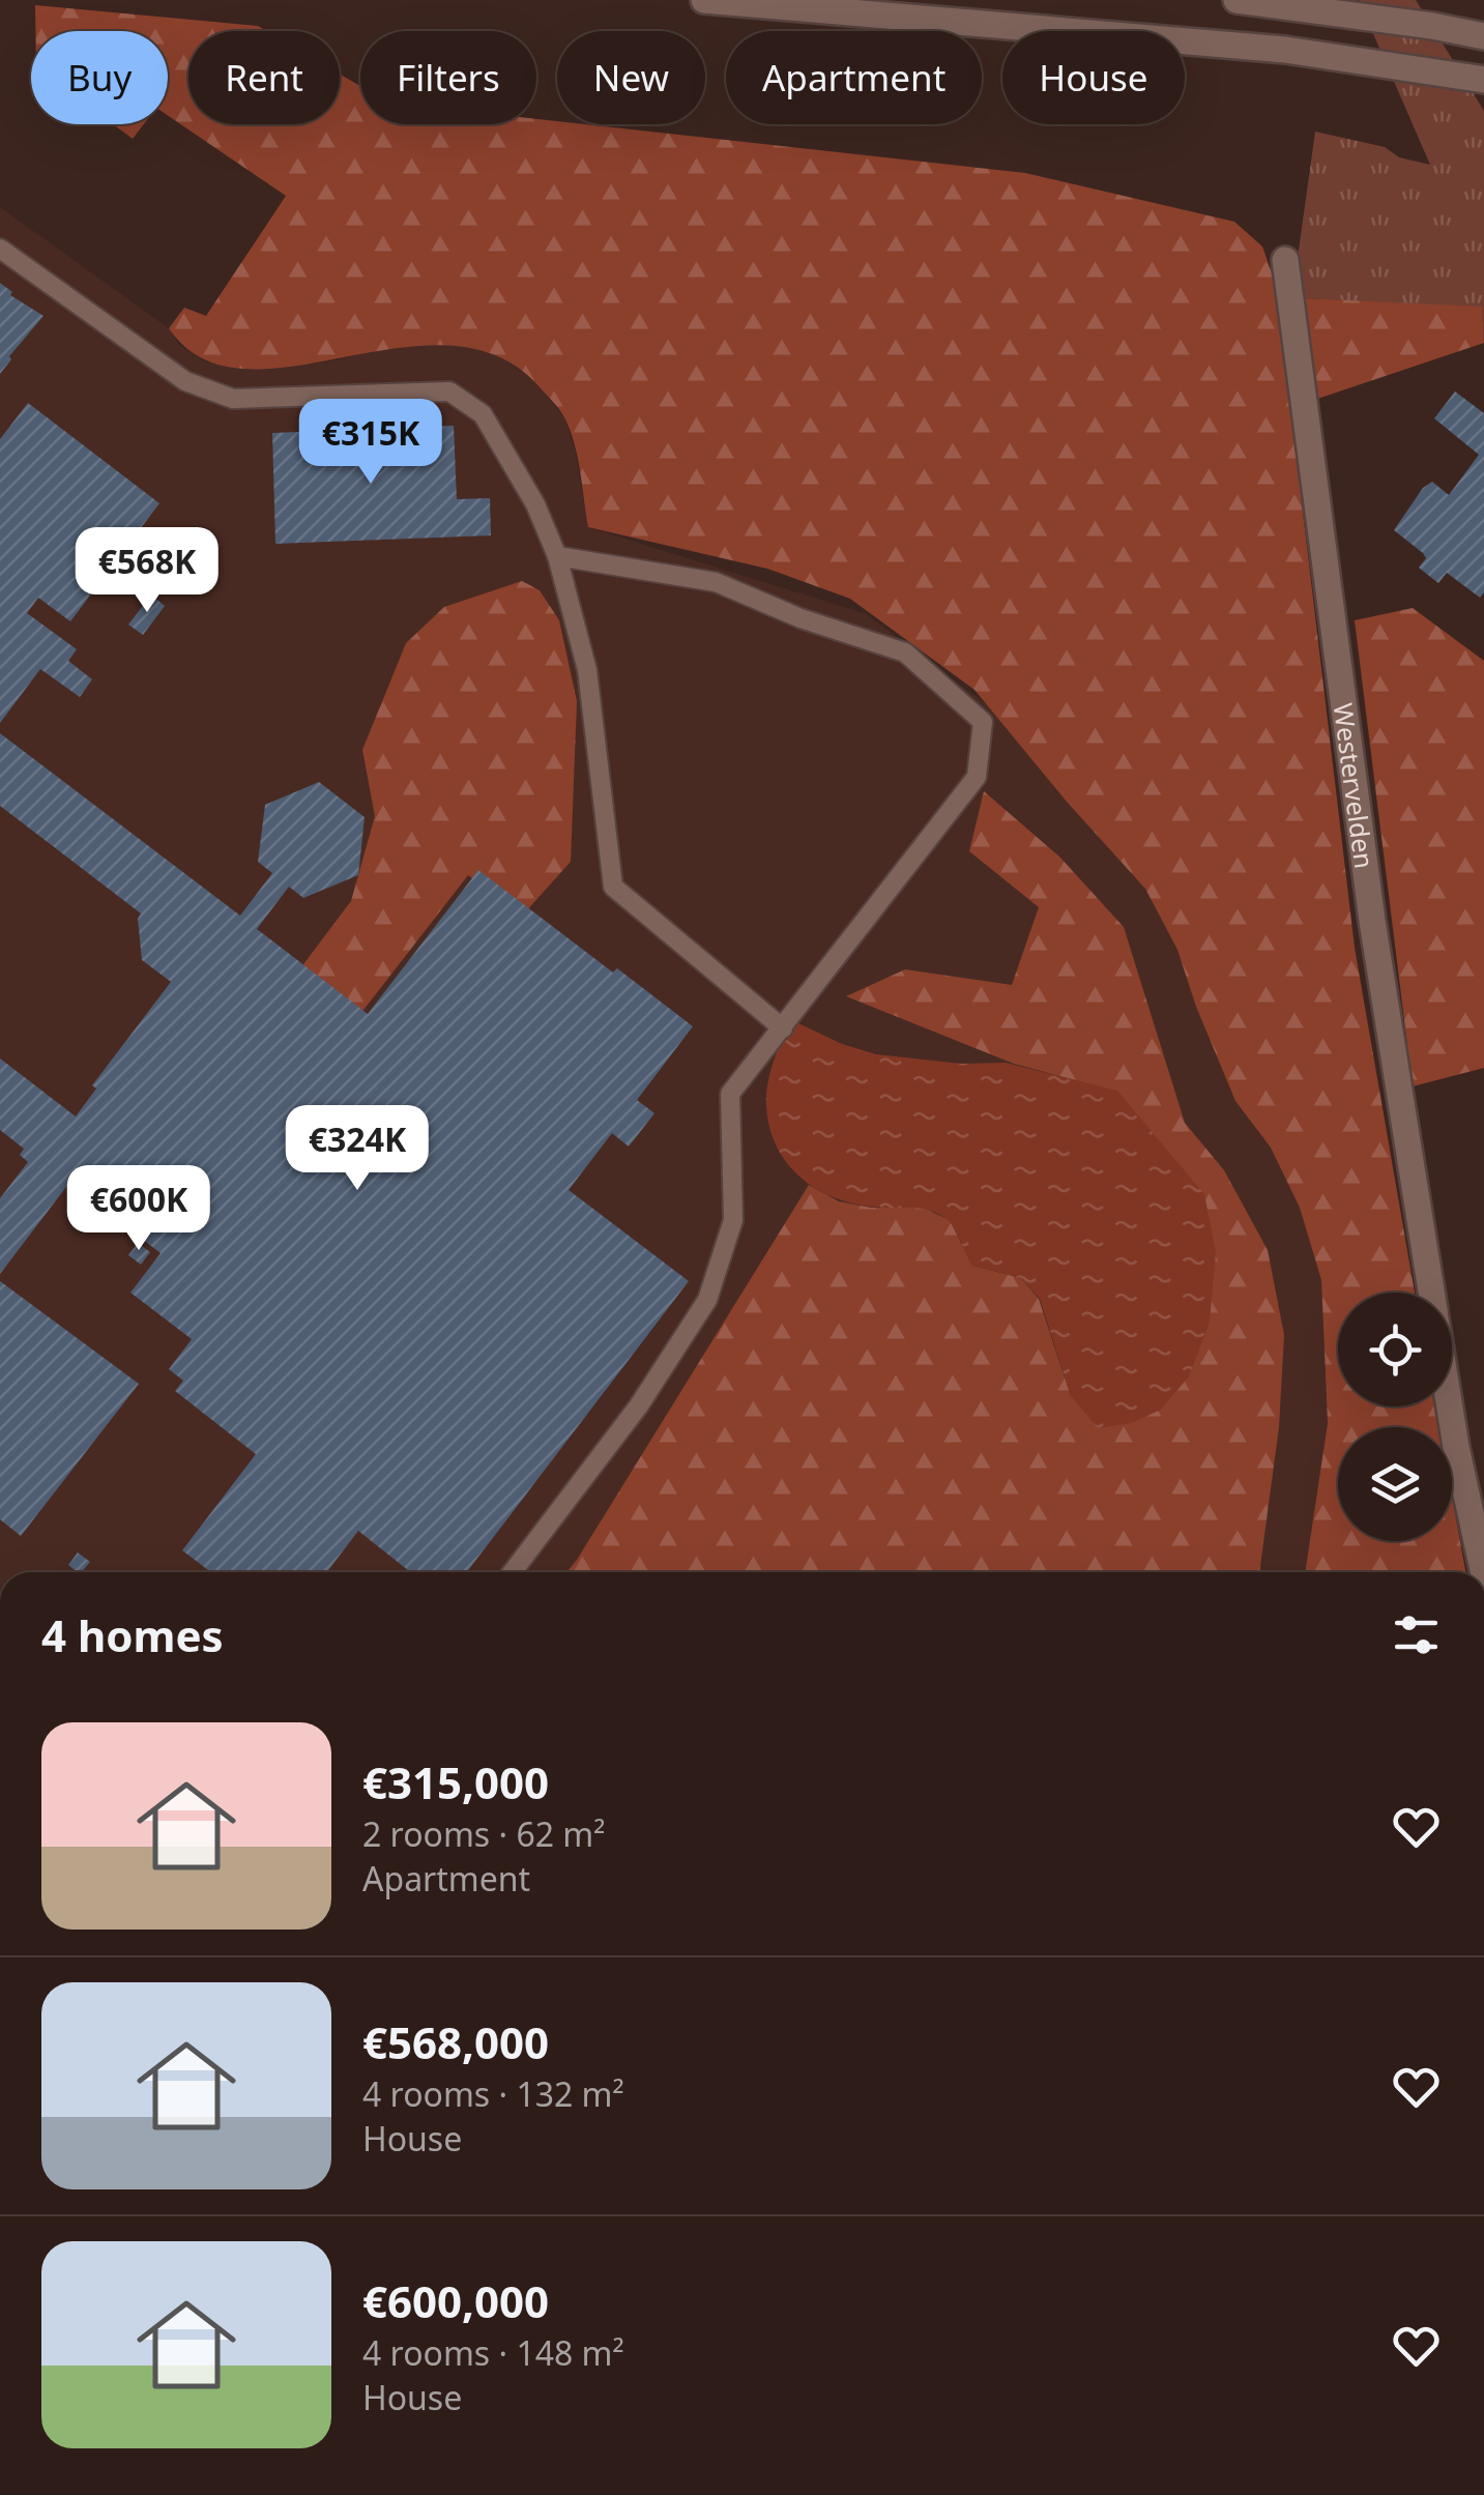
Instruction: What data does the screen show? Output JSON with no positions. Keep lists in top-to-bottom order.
{
  "streets": {
    "street": ["Westervelden"]
  },
  "page": {
    "chip": [
      "Buy",
      "Rent",
      "Filters",
      "New",
      "Apartment",
      "House"
    ],
    "price": [
      "€315K",
      "€568K",
      "€324K",
      "€600K"
    ],
    "heading": "4 homes",
    "list": [
      {
        "name": "€315,000",
        "note": "2 rooms · 62 m² · Apartment"
      },
      {
        "name": "€568,000",
        "note": "4 rooms · 132 m² · House"
      },
      {
        "name": "€600,000",
        "note": "4 rooms · 148 m² · House"
      }
    ]
  }
}
